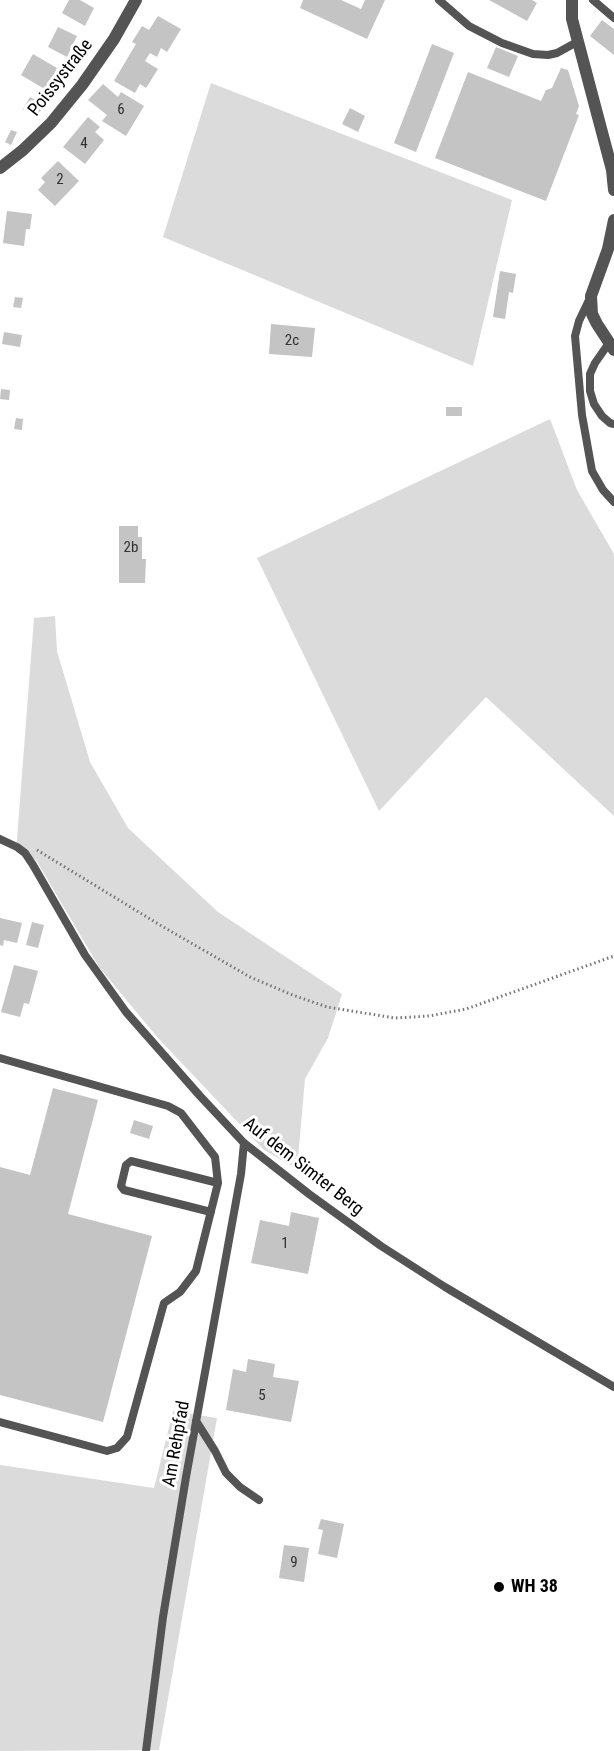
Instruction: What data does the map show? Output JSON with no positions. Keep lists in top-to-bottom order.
{
  "streets": {
    "street": ["Poissystraße"],
    "lane": ["Auf dem Simter Berg", "Am Rehpfad"]
  },
  "crossings": [
    ["Auf dem Simter Berg", "Am Rehpfad"]
  ],
  "places": ["WH 38"],
  "house_numbers": [
    "6",
    "4",
    "2",
    "2c",
    "2b",
    "1",
    "5",
    "9"
  ]
}
